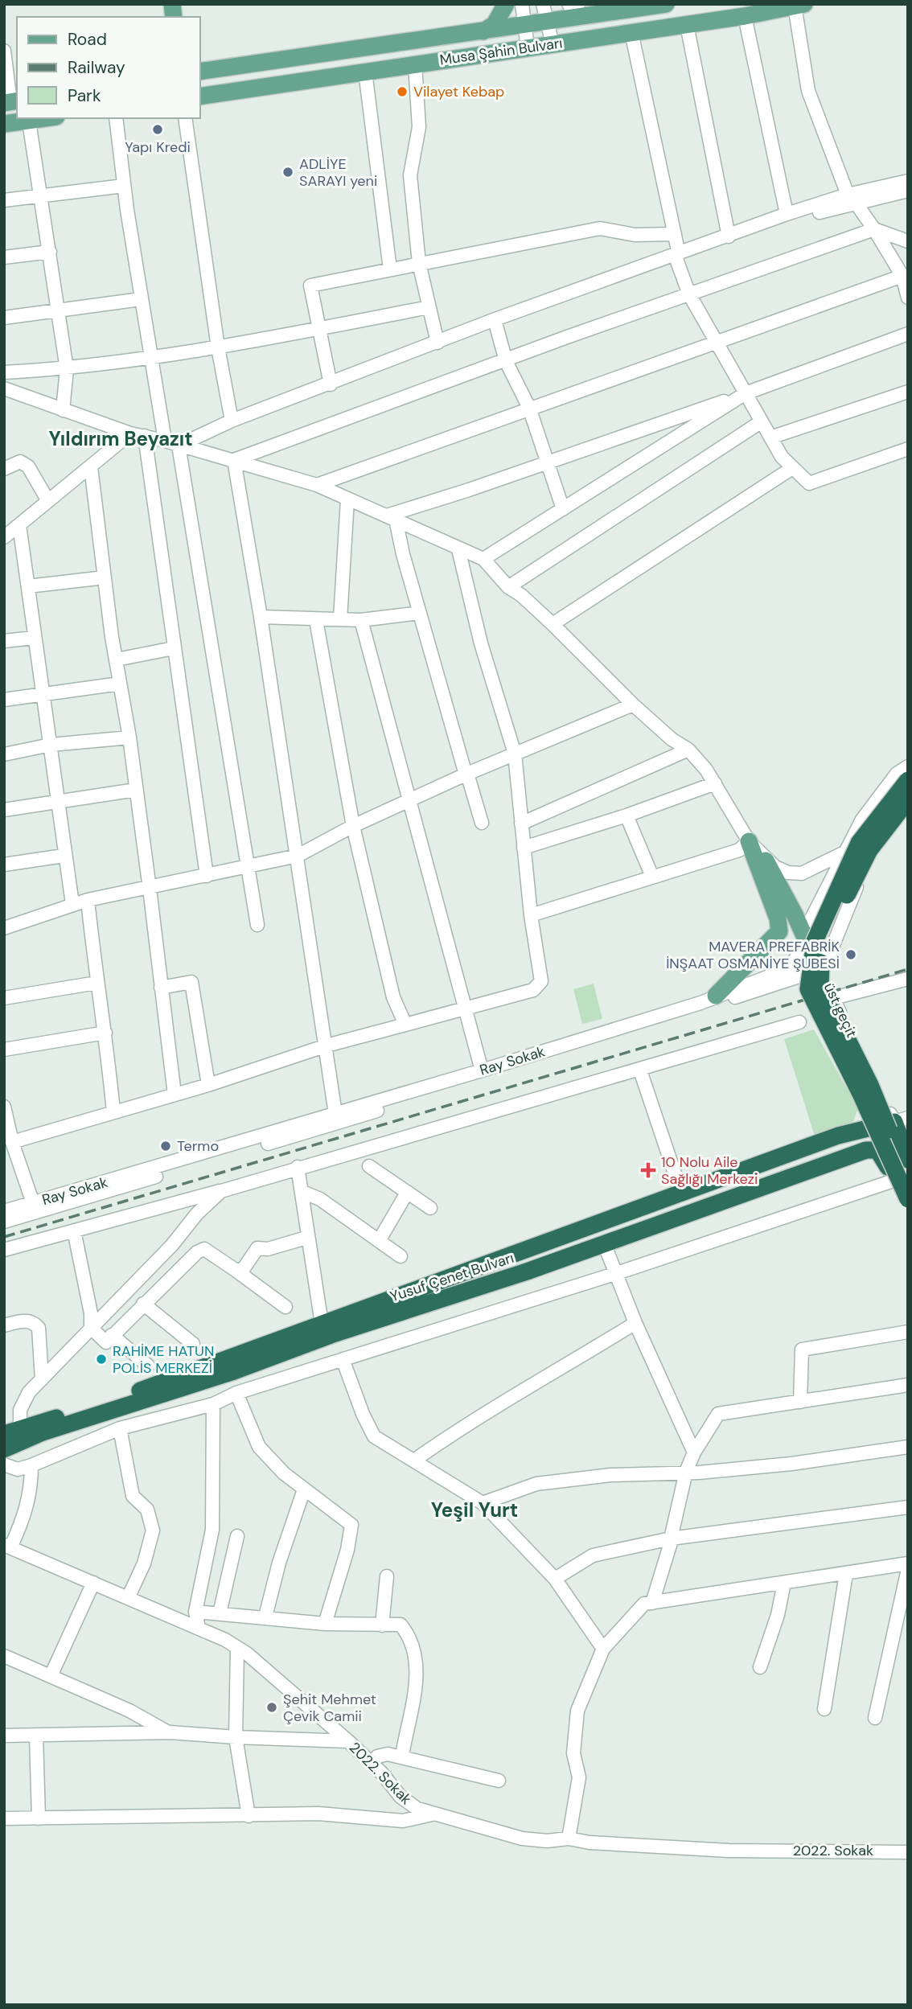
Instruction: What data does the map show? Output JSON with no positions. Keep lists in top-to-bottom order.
{
  "streets": {
    "highway": ["üst geçit", "Yusuf Çenet Bulvarı"],
    "main road": ["Musa Şahin Bulvarı"],
    "street": ["Ray Sokak", "2022. Sokak"]
  },
  "districts": ["Yıldırım Beyazıt", "Yeşil Yurt"],
  "places": {
    "other": [
      "Vilayet Kebap",
      "Yapı Kredi",
      "ADLİYE SARAYI yeni",
      "MAVERA PREFABRİK İNŞAAT OSMANİYE ŞUBESİ",
      "Termo",
      "RAHİME HATUN POLİS MERKEZİ",
      "Şehit Mehmet Çevik Camii"
    ],
    "health": ["10 Nolu Aile Sağlığı Merkezi"]
  },
  "legend": ["Road", "Railway", "Park"]
}
